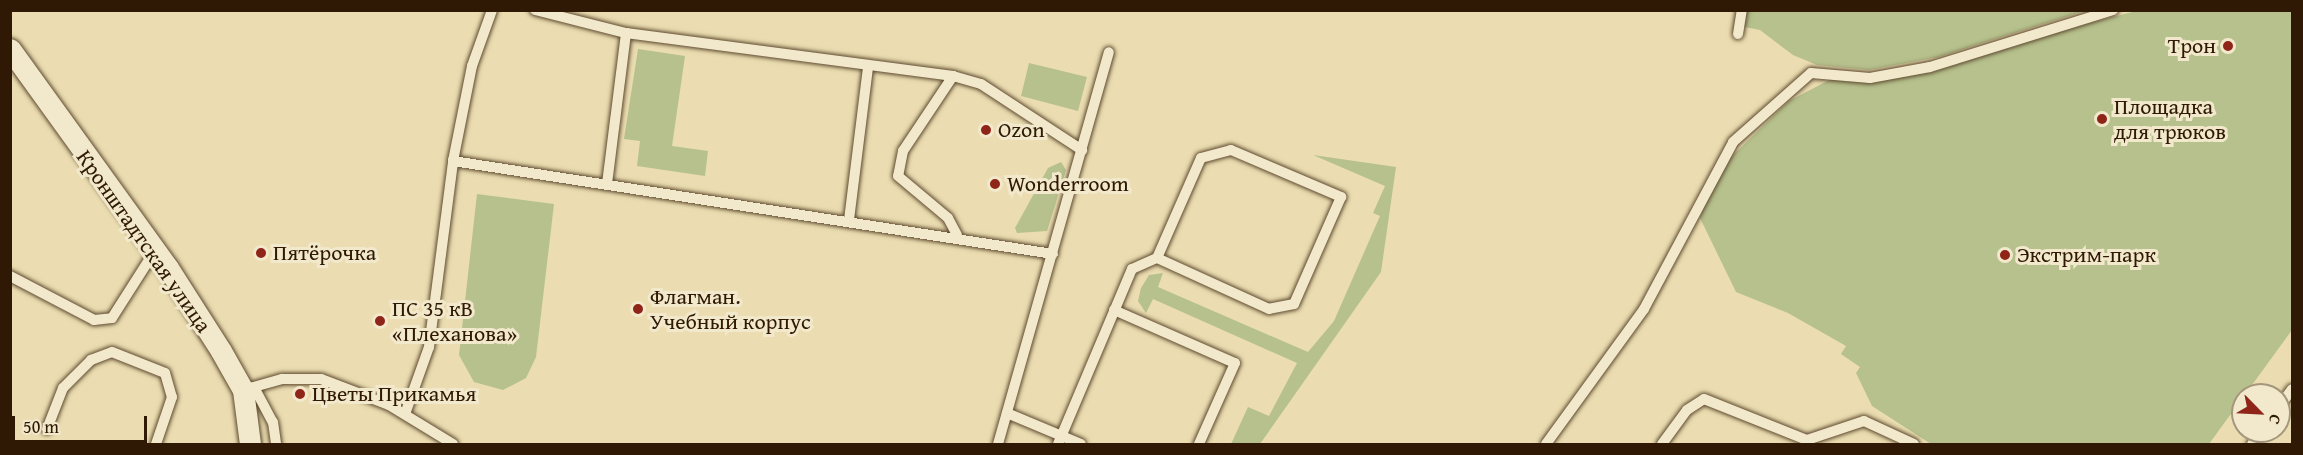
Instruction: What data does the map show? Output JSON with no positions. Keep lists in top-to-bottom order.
{
  "streets": {
    "street": ["Кронштадтская улица"]
  },
  "places": [
    "Трон",
    "Площадка для трюков",
    "Ozon",
    "Wonderroom",
    "Пятёрочка",
    "Экстрим-парк",
    "Флагман. Учебный корпус",
    "ПС 35 кВ «Плеханова»",
    "Цветы Прикамья"
  ],
  "scale_bar": "50 m",
  "north": "bottom right"
}
